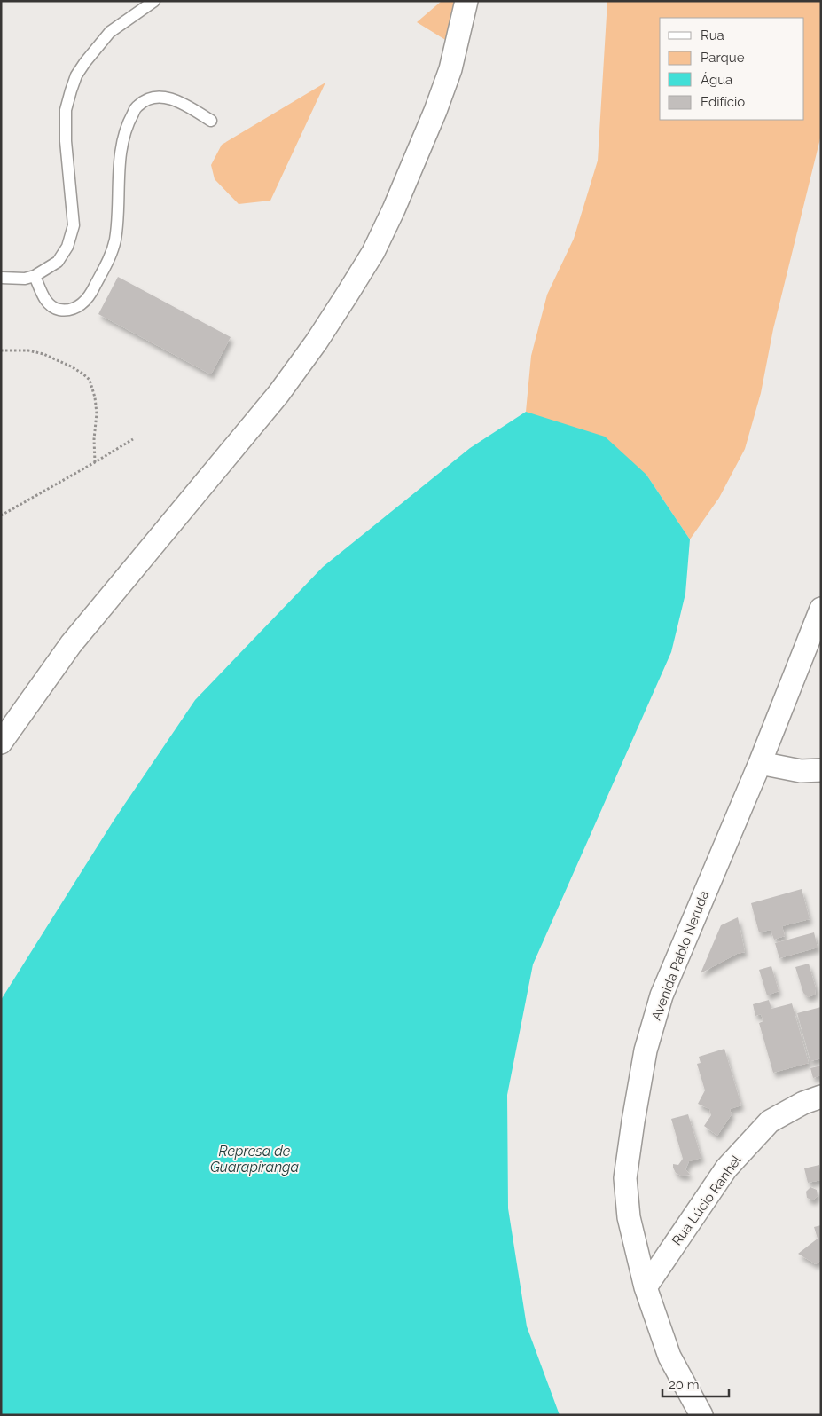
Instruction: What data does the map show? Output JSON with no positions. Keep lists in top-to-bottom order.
{
  "streets": {
    "street": ["Avenida Pablo Neruda", "Rua Lúcio Ranhel"]
  },
  "crossings": [
    ["Avenida Pablo Neruda", "Rua Lúcio Ranhel"]
  ],
  "water": ["Represa de Guarapiranga"],
  "legend": [
    "Rua",
    "Parque",
    "Água",
    "Edifício"
  ],
  "scale_bar": "20 m"
}
